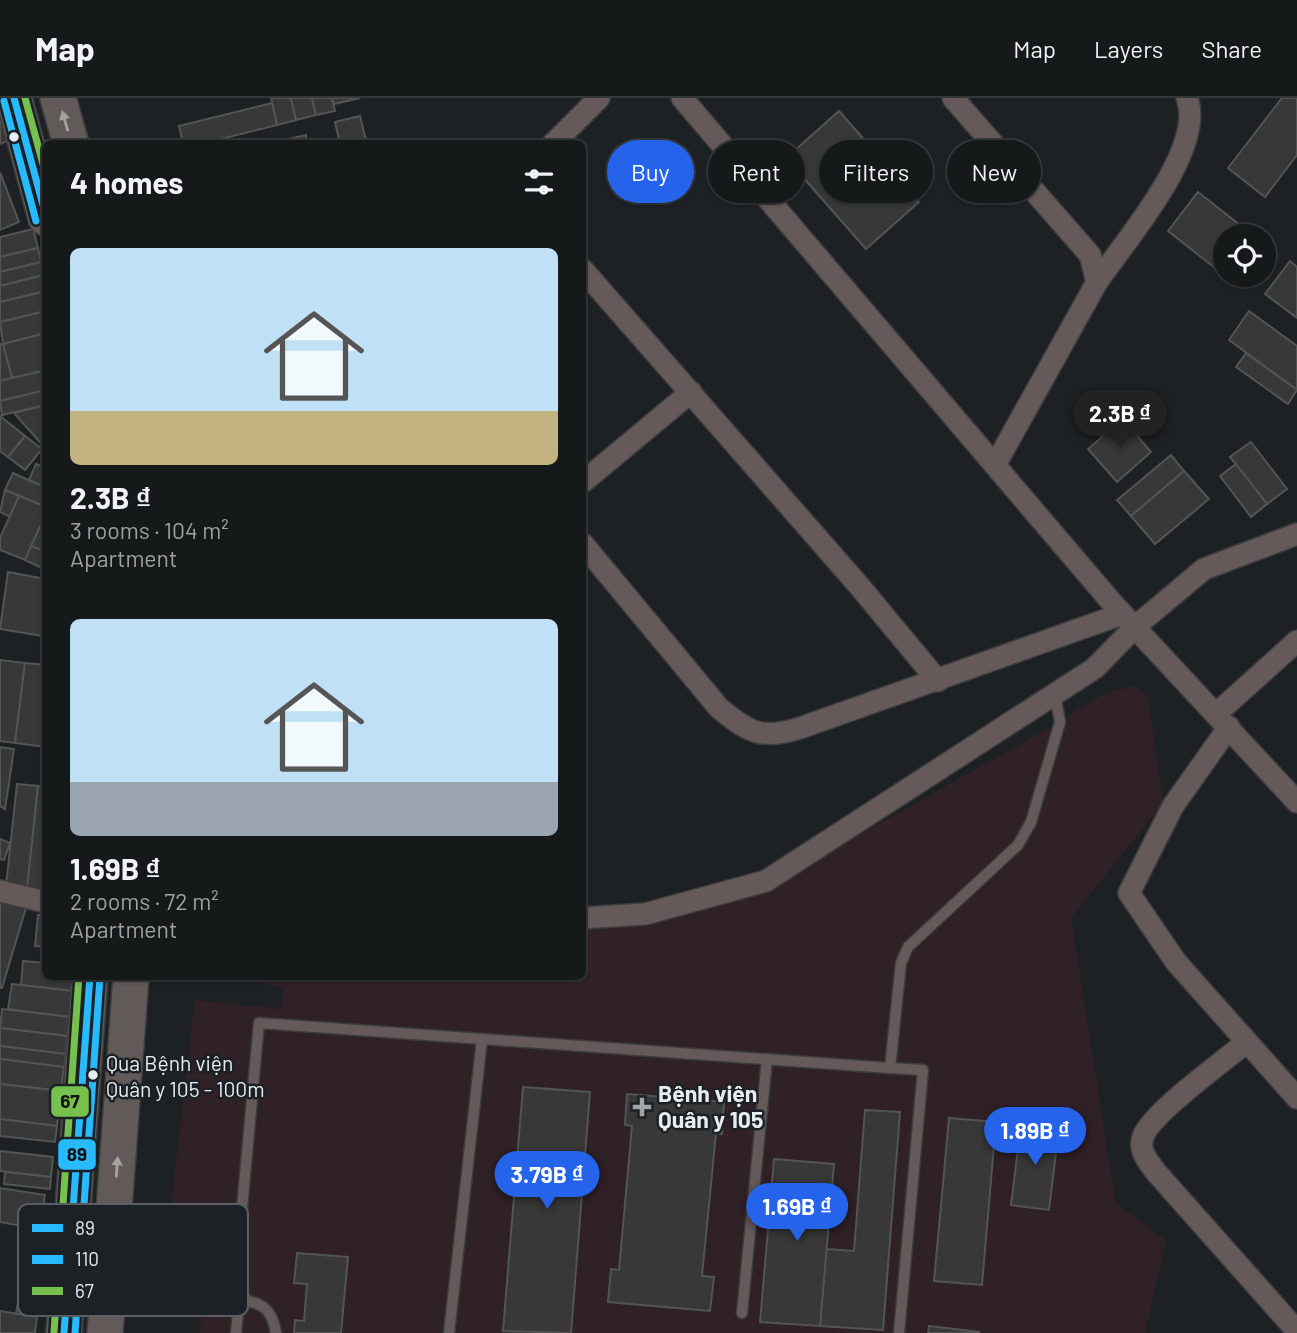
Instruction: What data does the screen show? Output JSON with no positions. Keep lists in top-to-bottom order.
{
  "places": {
    "other": ["Qua Bệnh viện Quân y 105 - 100m"],
    "health": ["Bệnh viện Quân y 105"]
  },
  "lines": ["transit line 89", "transit line 67", "transit line 110"],
  "legend": ["89", "110", "67"],
  "page": {
    "header": "Map",
    "nav": ["Map", "Layers", "Share"],
    "chip": [
      "Buy",
      "Rent",
      "Filters",
      "New"
    ],
    "heading": "4 homes",
    "list": [
      {
        "name": "2.3B ₫",
        "note": "3 rooms · 104 m² · Apartment"
      },
      {
        "name": "1.69B ₫",
        "note": "2 rooms · 72 m² · Apartment"
      }
    ],
    "price": [
      "2.3B ₫",
      "1.89B ₫",
      "3.79B ₫",
      "1.69B ₫"
    ]
  }
}
